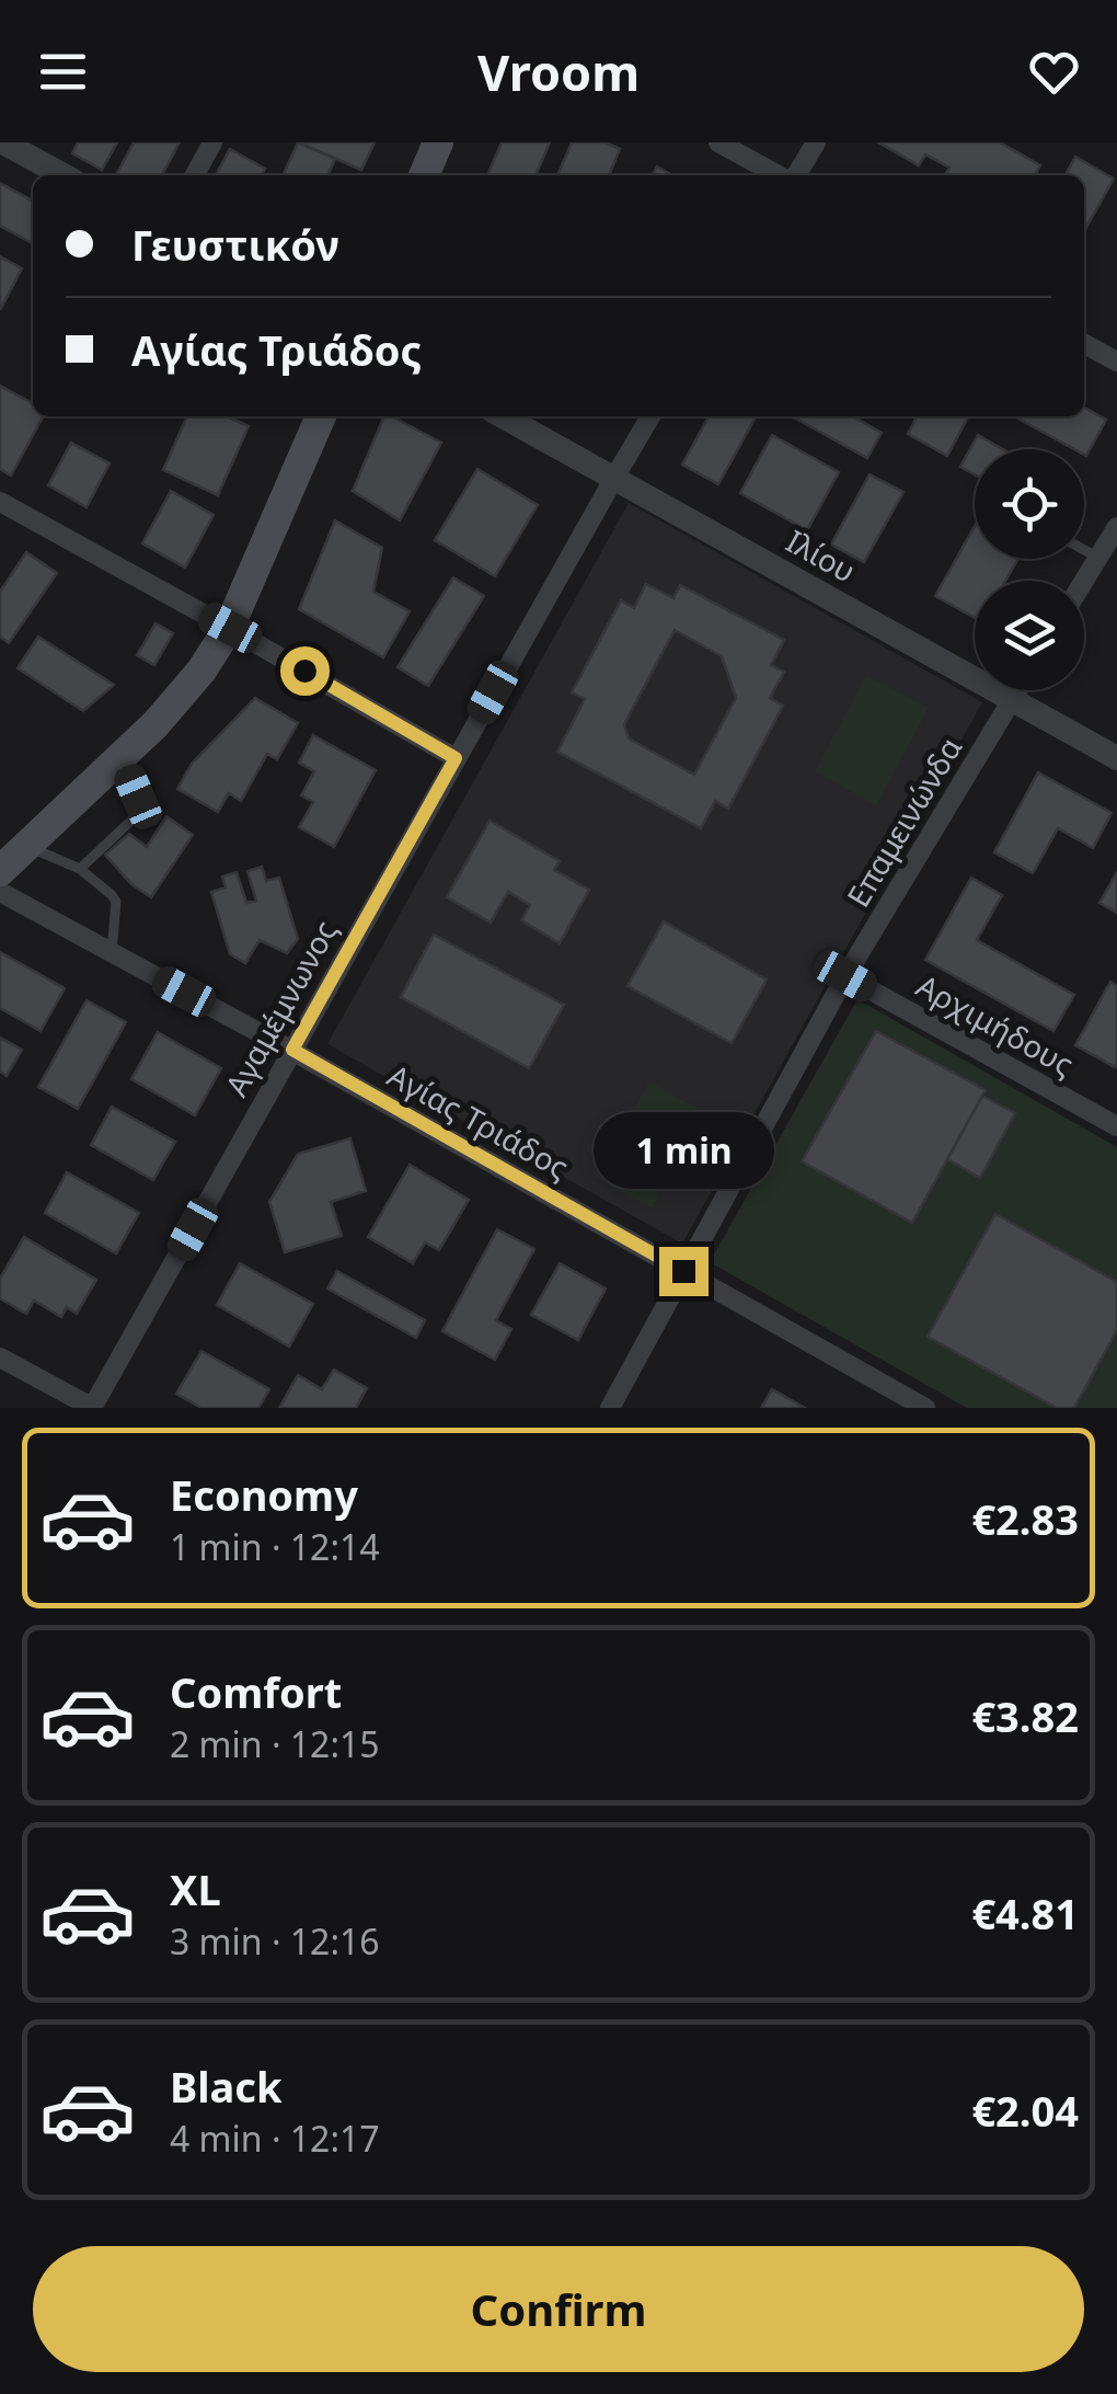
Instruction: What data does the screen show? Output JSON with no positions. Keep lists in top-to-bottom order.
{
  "streets": {
    "street": [
      "Ιλίου",
      "Επαμεινώνδα",
      "Αγαμέμνωνος",
      "Αρχιμήδους",
      "Αγίας Τριάδος"
    ]
  },
  "crossings": [
    ["Ιλίου", "Επαμεινώνδα"],
    ["Ιλίου", "Αγαμέμνωνος"],
    ["Επαμεινώνδα", "Αρχιμήδους"],
    ["Επαμεινώνδα", "Αγίας Τριάδος"],
    ["Αγαμέμνωνος", "Αγίας Τριάδος"]
  ],
  "page": {
    "header": "Vroom",
    "banner": ["Γευστικόν", "Αγίας Τριάδος"],
    "bubble": "1 min",
    "list": [
      {
        "name": "Economy",
        "note": "1 min · 12:14",
        "value": "€2.83"
      },
      {
        "name": "Comfort",
        "note": "2 min · 12:15",
        "value": "€3.82"
      },
      {
        "name": "XL",
        "note": "3 min · 12:16",
        "value": "€4.81"
      },
      {
        "name": "Black",
        "note": "4 min · 12:17",
        "value": "€2.04"
      }
    ],
    "buttons": "Confirm"
  }
}
